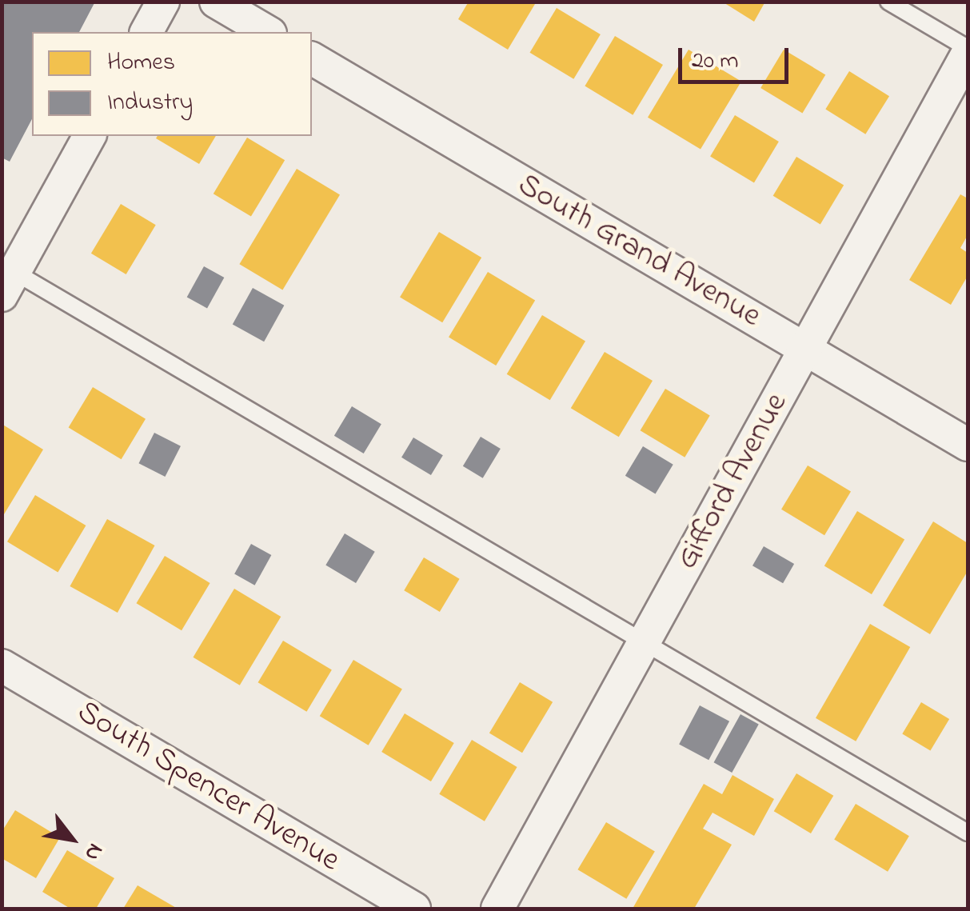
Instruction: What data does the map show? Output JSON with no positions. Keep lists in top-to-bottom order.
{
  "streets": {
    "street": ["South Grand Avenue", "Gifford Avenue", "South Spencer Avenue"]
  },
  "crossings": [
    ["South Grand Avenue", "Gifford Avenue"]
  ],
  "legend": ["Homes", "Industry"],
  "scale_bar": "20 m",
  "north": "bottom right"
}
